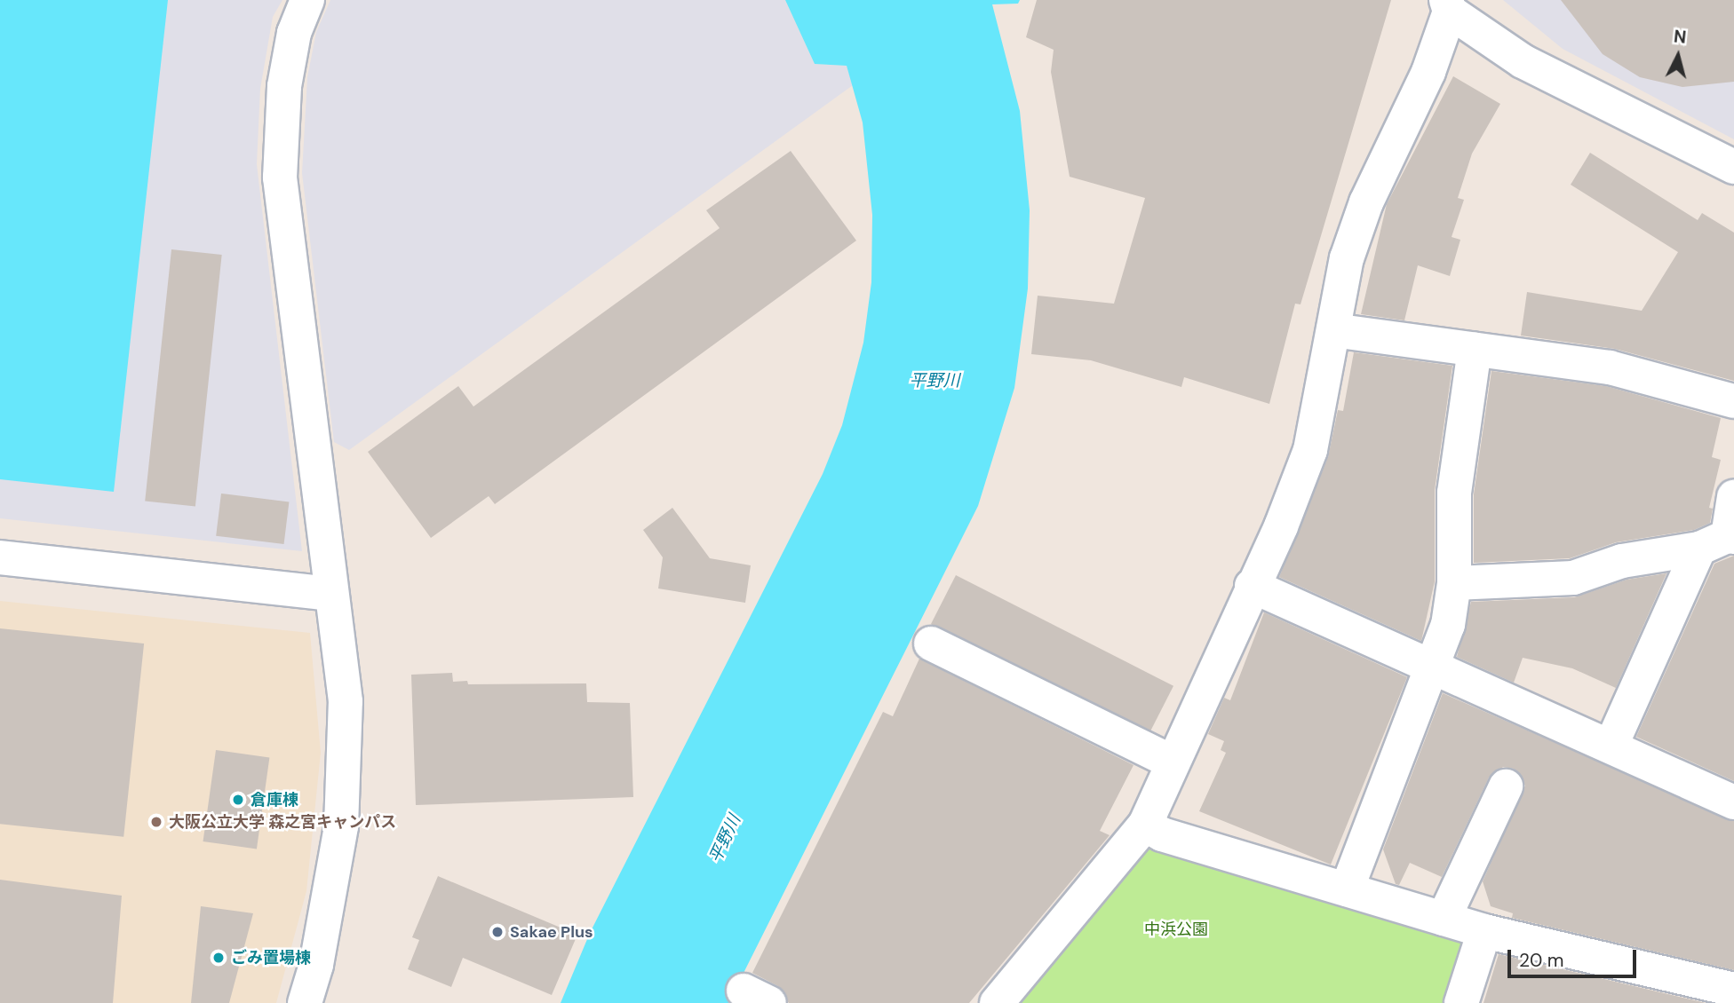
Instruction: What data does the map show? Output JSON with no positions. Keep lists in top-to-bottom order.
{
  "water": ["平野川"],
  "parks": ["中浜公園"],
  "places": [
    "倉庫棟",
    "大阪公立大学 森之宮キャンパス",
    "Sakae Plus",
    "ごみ置場棟"
  ],
  "scale_bar": "20 m",
  "north": "top"
}
